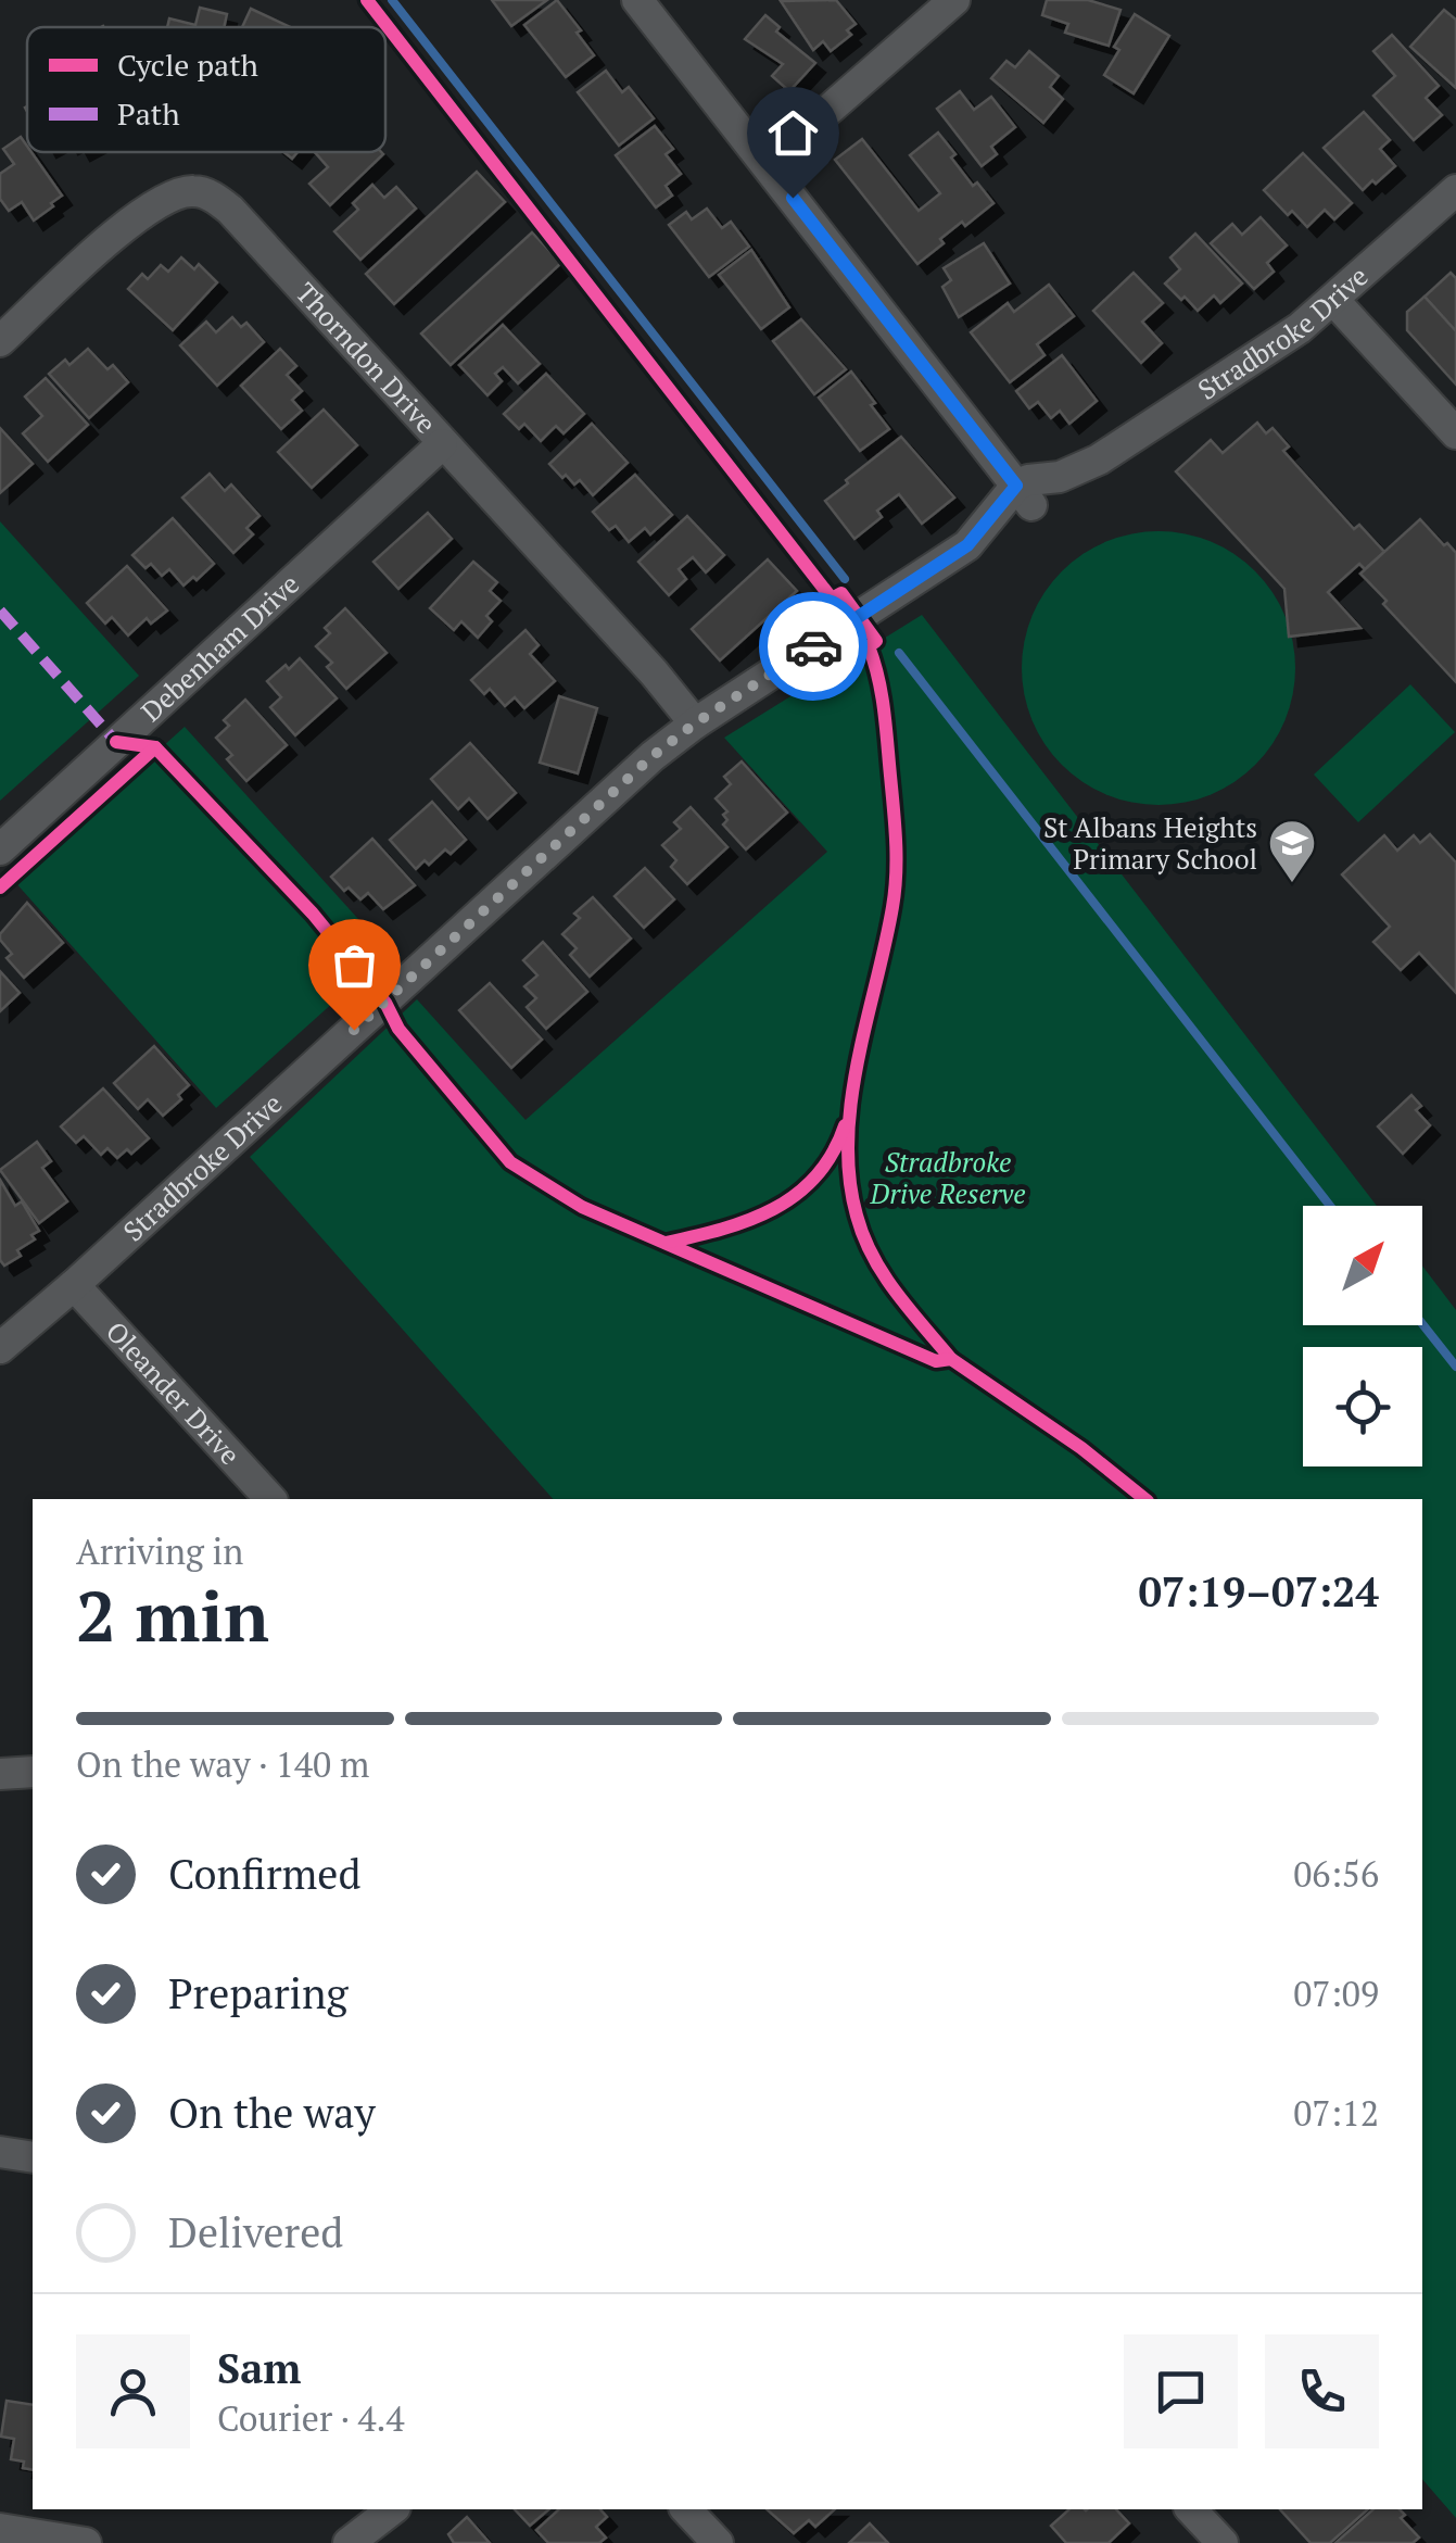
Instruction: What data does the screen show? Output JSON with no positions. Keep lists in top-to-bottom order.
{
  "streets": {
    "street": [
      "Stradbroke Drive",
      "Thorndon Drive",
      "Debenham Drive",
      "Oleander Drive"
    ]
  },
  "crossings": [
    ["Stradbroke Drive", "Thorndon Drive"],
    ["Stradbroke Drive", "Oleander Drive"],
    ["Thorndon Drive", "Debenham Drive"]
  ],
  "parks": ["Stradbroke Drive Reserve"],
  "places": {
    "school or university": ["St Albans Heights Primary School"]
  },
  "legend": ["Cycle path", "Path"],
  "north": "top right",
  "page": {
    "heading": ["2 min", "Arriving in", "07:19–07:24"],
    "panel": ["Sam", "Courier · 4.4"],
    "bar": "On the way · 140 m",
    "list": [
      ["Confirmed", "06:56"],
      ["Preparing", "07:09"],
      ["On the way", "07:12"],
      "Delivered"
    ]
  }
}
